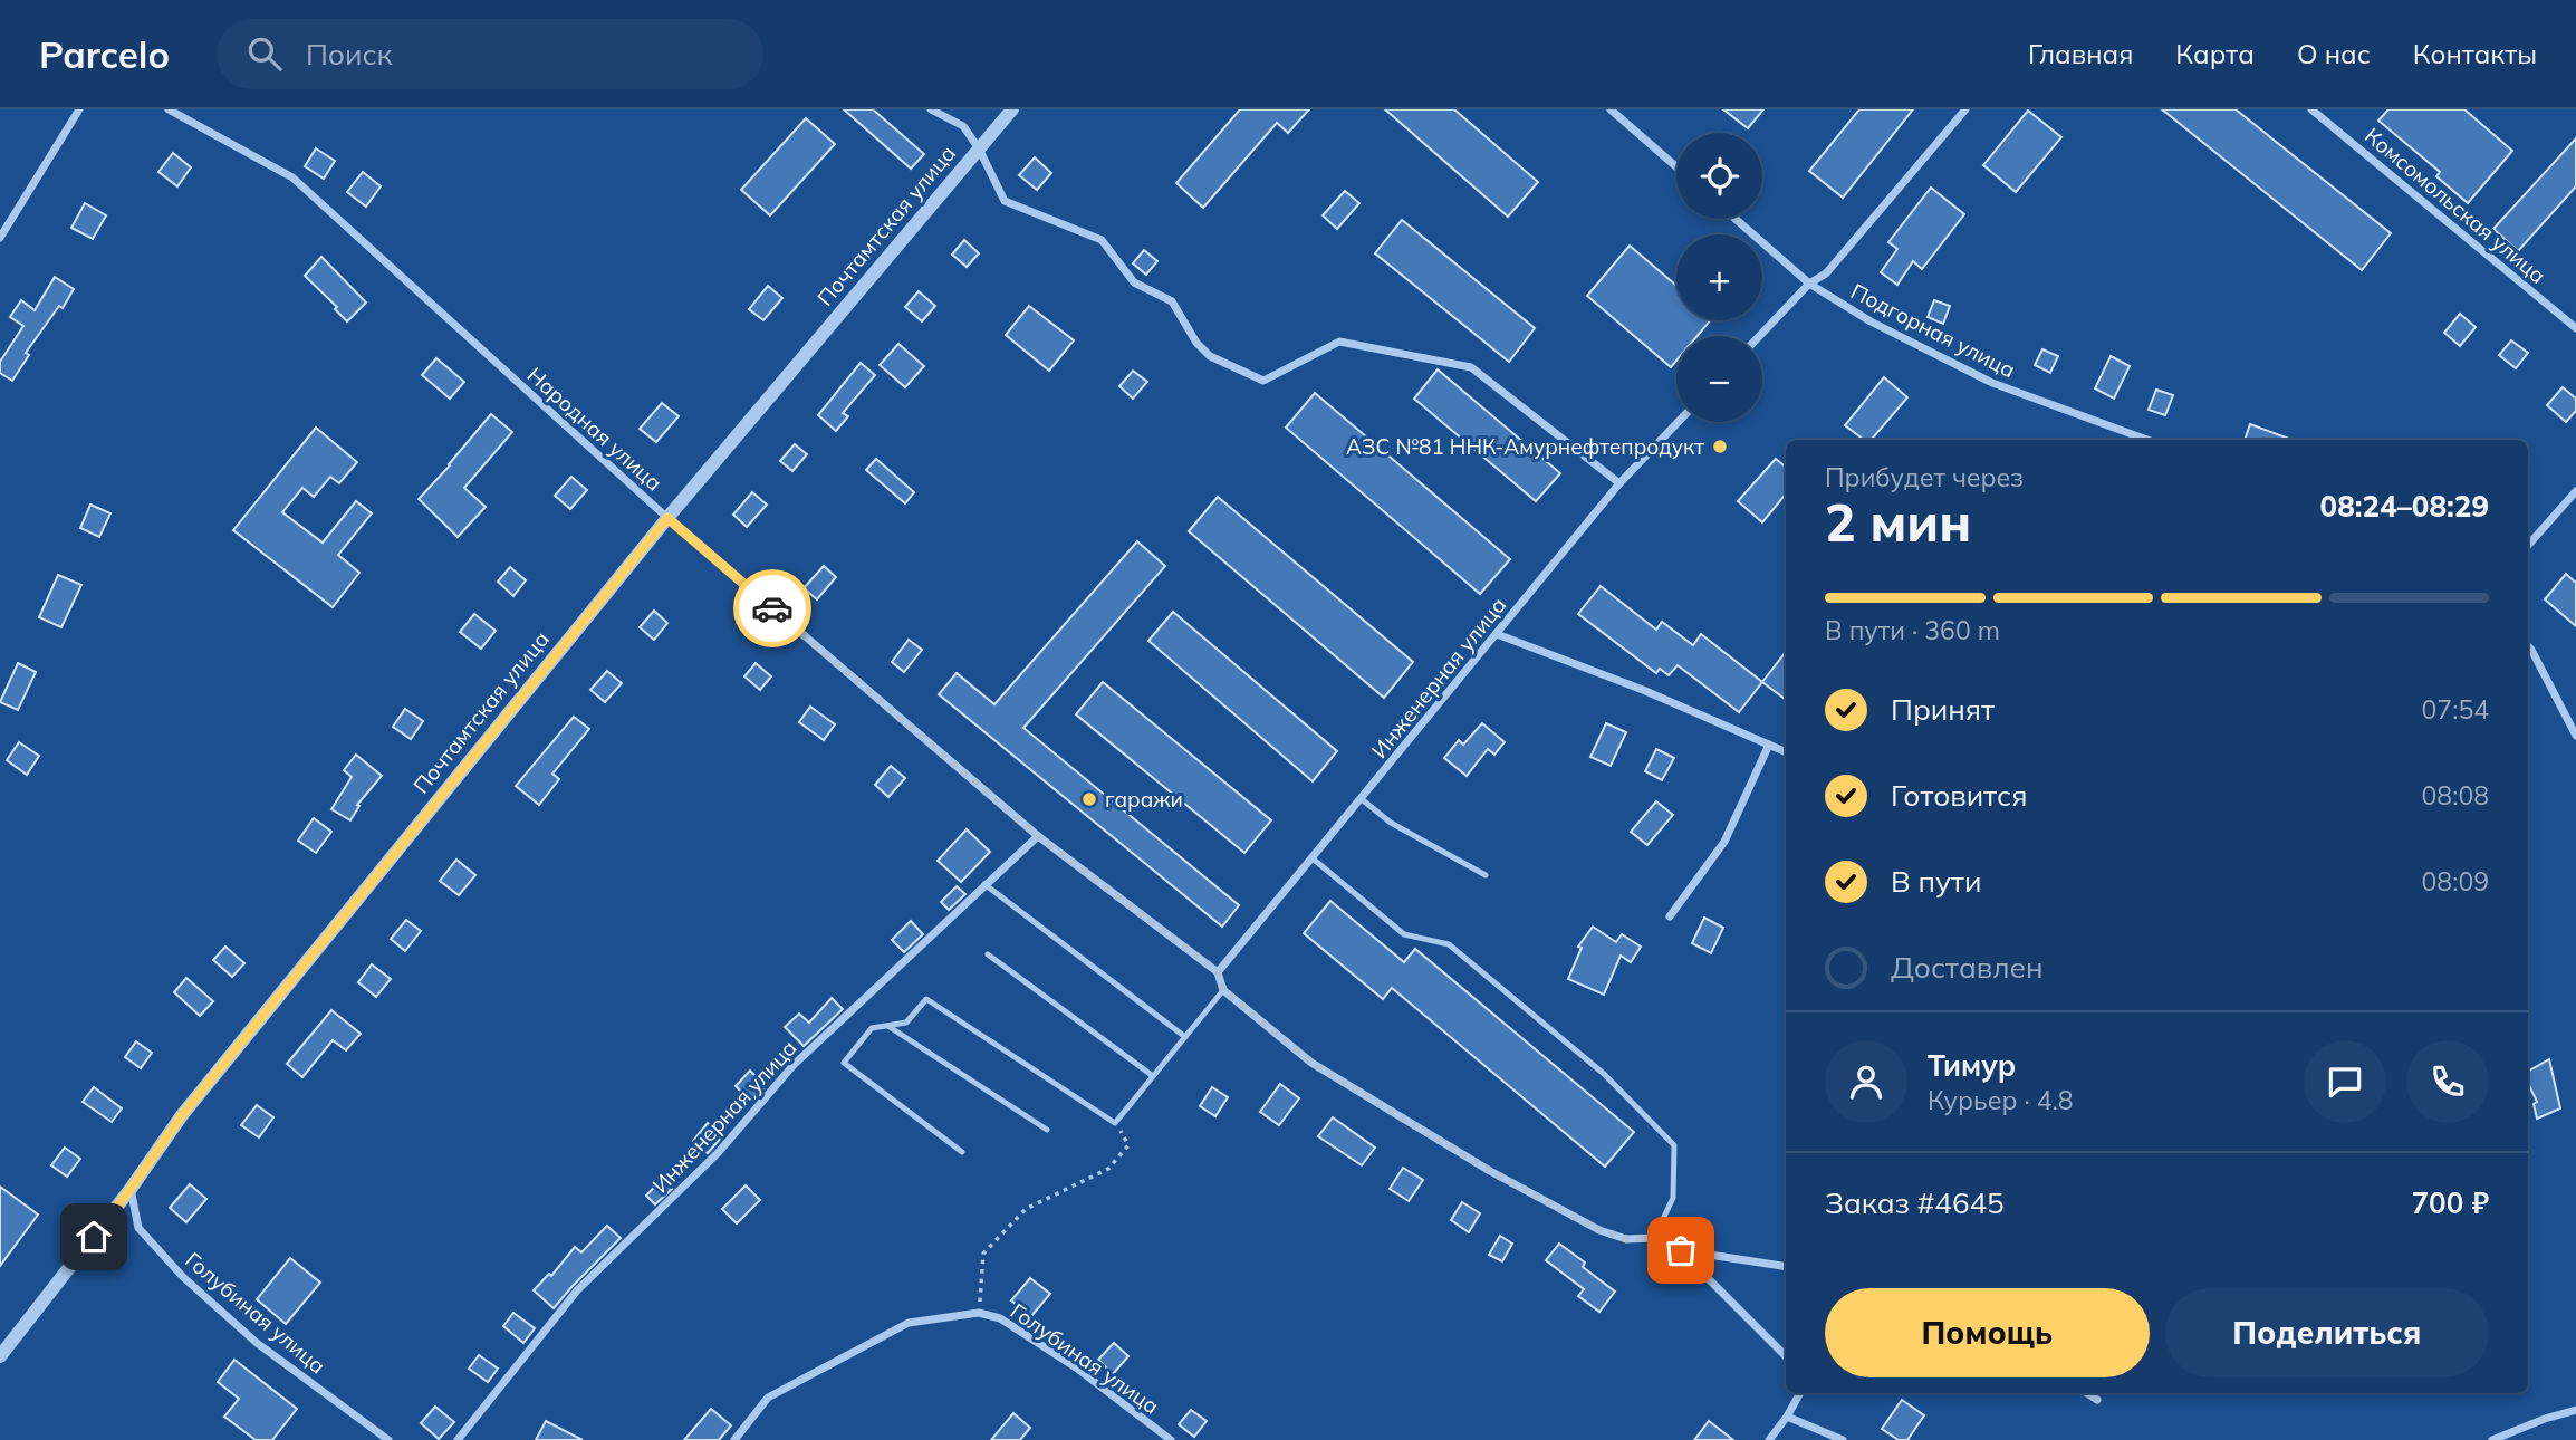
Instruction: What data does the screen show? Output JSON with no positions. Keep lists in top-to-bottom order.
{
  "streets": {
    "street": [
      "Комсомольская улица",
      "Почтамтская улица",
      "Подгорная улица",
      "Народная улица",
      "Инженерная улица",
      "Голубиная улица"
    ]
  },
  "crossings": [
    ["Почтамтская улица", "Народная улица"],
    ["Почтамтская улица", "Голубиная улица"],
    ["Народная улица", "Инженерная улица"]
  ],
  "places": ["АЗС №81 ННК-Амурнефтепродукт", "гаражи"],
  "page": {
    "header": "Parcelo",
    "search": "Поиск",
    "nav": [
      "Главная",
      "Карта",
      "О нас",
      "Контакты"
    ],
    "map_buttons": ["+", "−"],
    "heading": ["2 мин", "Прибудет через", "08:24–08:29"],
    "panel": [
      "Тимур",
      "Курьер · 4.8",
      "Заказ #4645",
      "700 ₽"
    ],
    "bar": "В пути · 360 m",
    "list": [
      ["Принят", "07:54"],
      ["Готовится", "08:08"],
      ["В пути", "08:09"],
      "Доставлен"
    ],
    "buttons": ["Помощь", "Поделиться"]
  }
}
